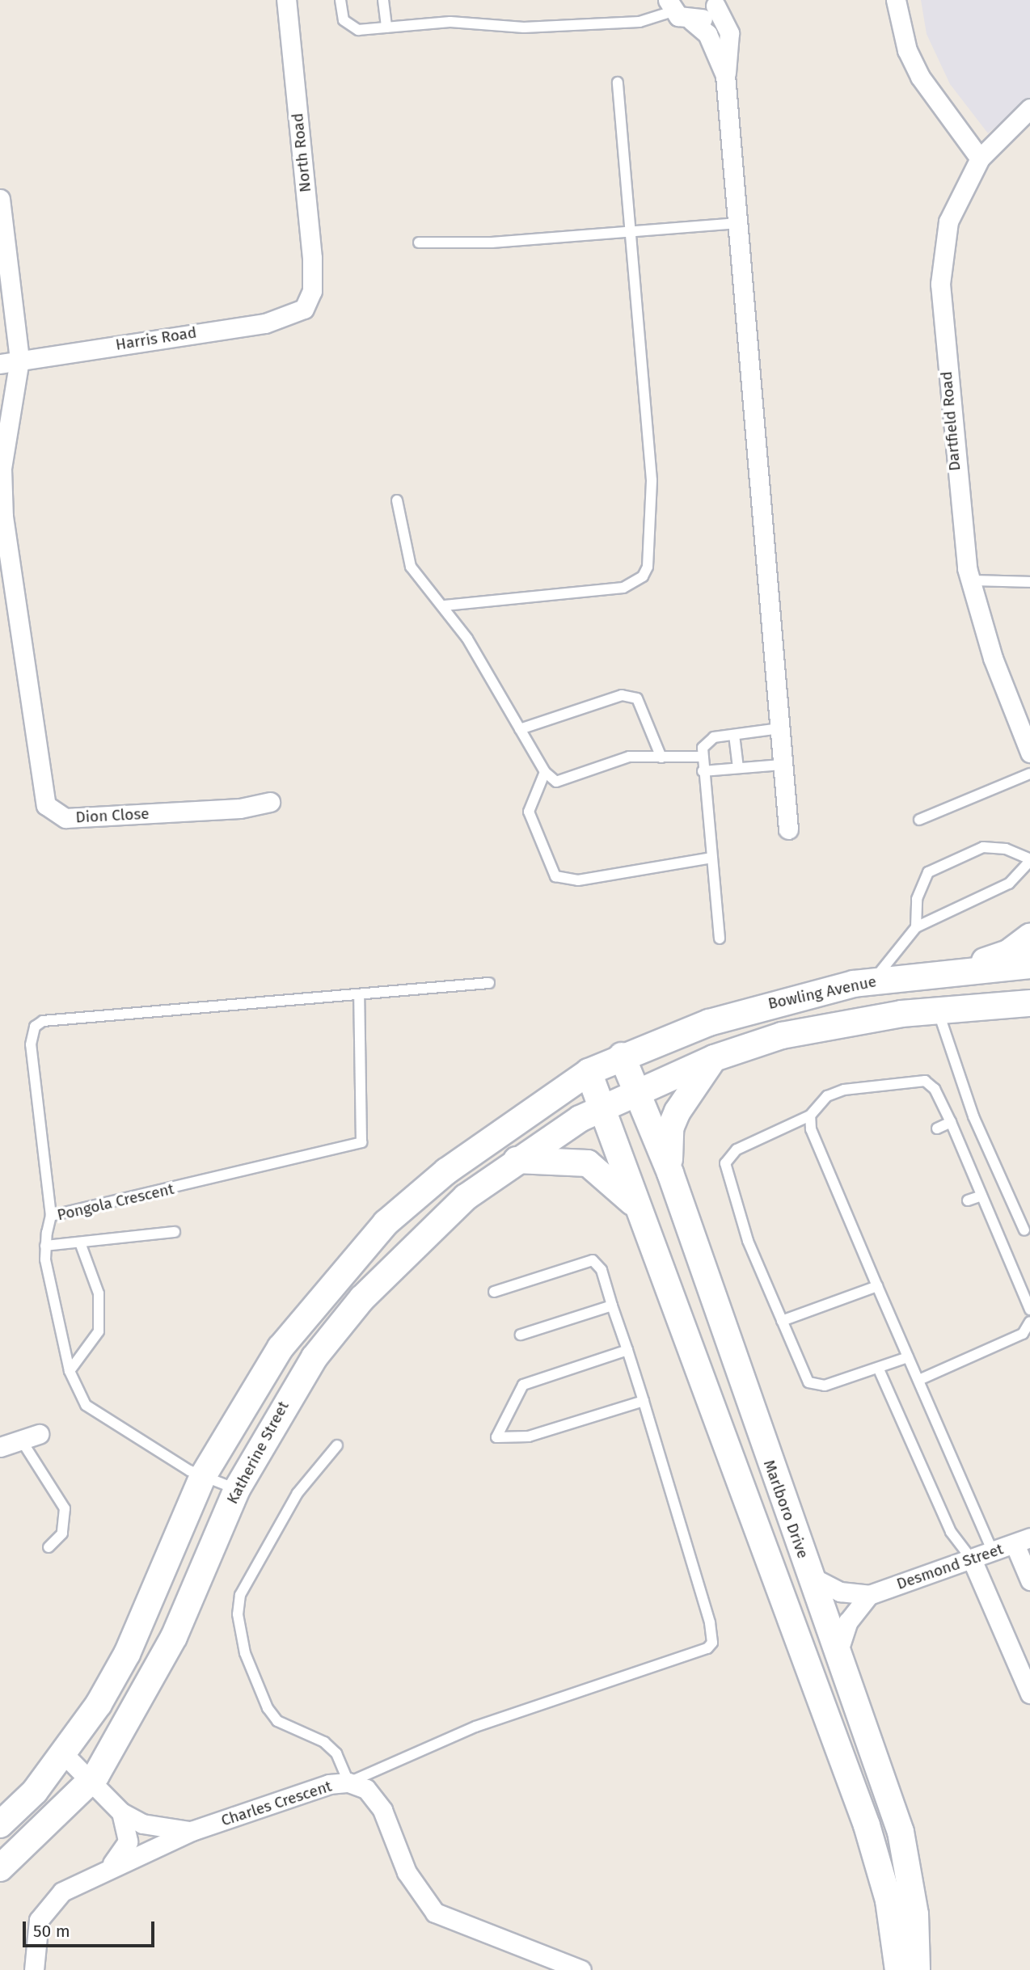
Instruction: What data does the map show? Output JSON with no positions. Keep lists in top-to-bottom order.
{
  "streets": {
    "main road": ["Bowling Avenue", "Katherine Street", "Marlboro Drive"],
    "street": [
      "North Road",
      "Harris Road",
      "Dartfield Road",
      "Dion Close",
      "Desmond Street",
      "Charles Crescent"
    ],
    "lane": ["Pongola Crescent"]
  },
  "crossings": [
    ["North Road", "Harris Road"],
    ["Harris Road", "Dion Close"],
    ["Bowling Avenue", "Marlboro Drive"],
    ["Pongola Crescent", "Katherine Street"],
    ["Katherine Street", "Marlboro Drive"],
    ["Katherine Street", "Charles Crescent"],
    ["Marlboro Drive", "Desmond Street"]
  ],
  "scale_bar": "50 m"
}
